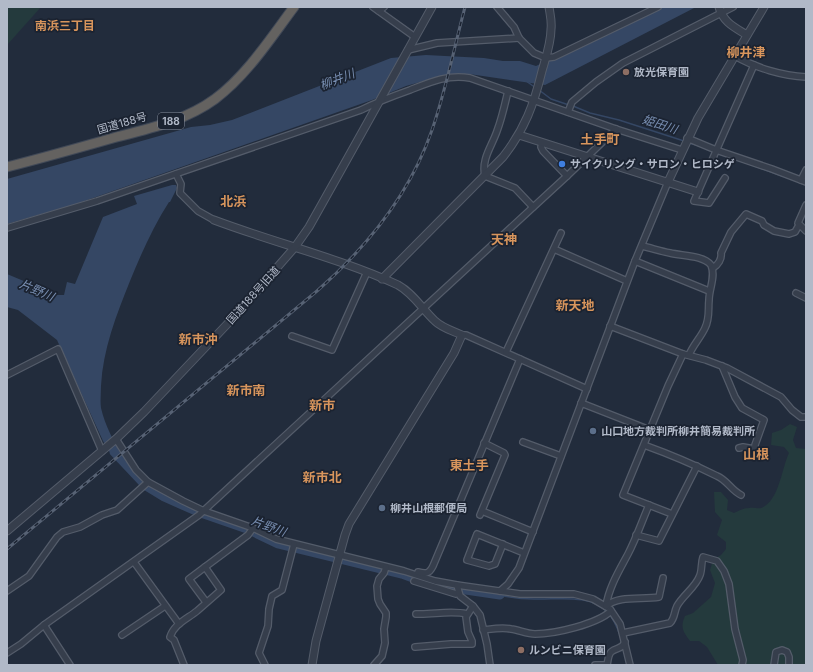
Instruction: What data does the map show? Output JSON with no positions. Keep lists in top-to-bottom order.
{
  "streets": {
    "highway": ["188", "国道188号"],
    "street": ["国道188号旧道"]
  },
  "districts": [
    "南浜三丁目",
    "柳井津",
    "土手町",
    "北浜",
    "天神",
    "新天地",
    "新市沖",
    "新市南",
    "新市",
    "山根",
    "東土手",
    "新市北"
  ],
  "water": ["柳井川", "姫田川", "片野川"],
  "places": [
    "放光保育園",
    "サイクリング・サロン・ヒロシゲ",
    "山口地方裁判所柳井簡易裁判所",
    "柳井山根郵便局",
    "ルンビニ保育園"
  ]
}
